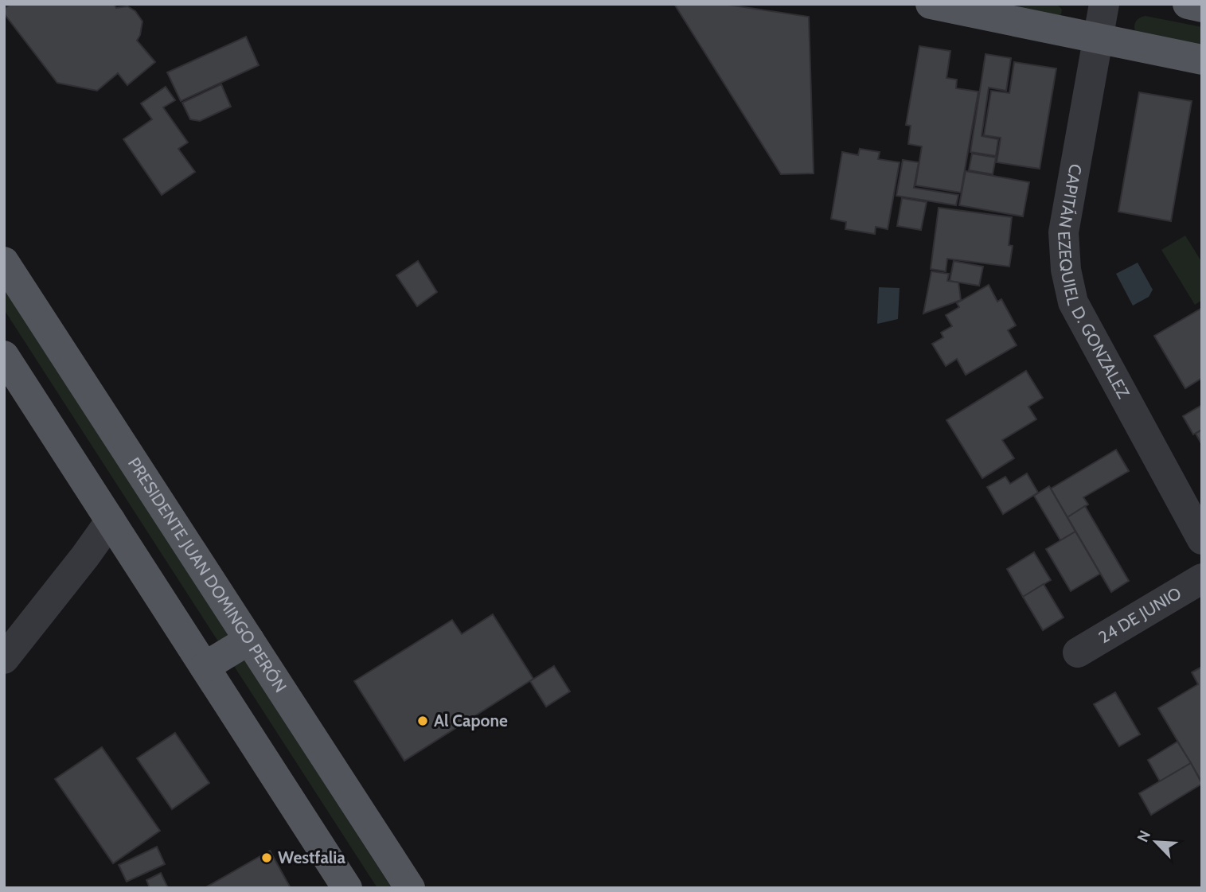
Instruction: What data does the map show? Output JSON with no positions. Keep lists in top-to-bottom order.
{
  "streets": {
    "main road": ["PRESIDENTE JUAN DOMINGO PERÓN"],
    "street": ["CAPITÁN EZEQUIEL D. GONZALEZ", "24 DE JUNIO"]
  },
  "places": ["Al Capone", "Westfalia"],
  "north": "top left"
}
